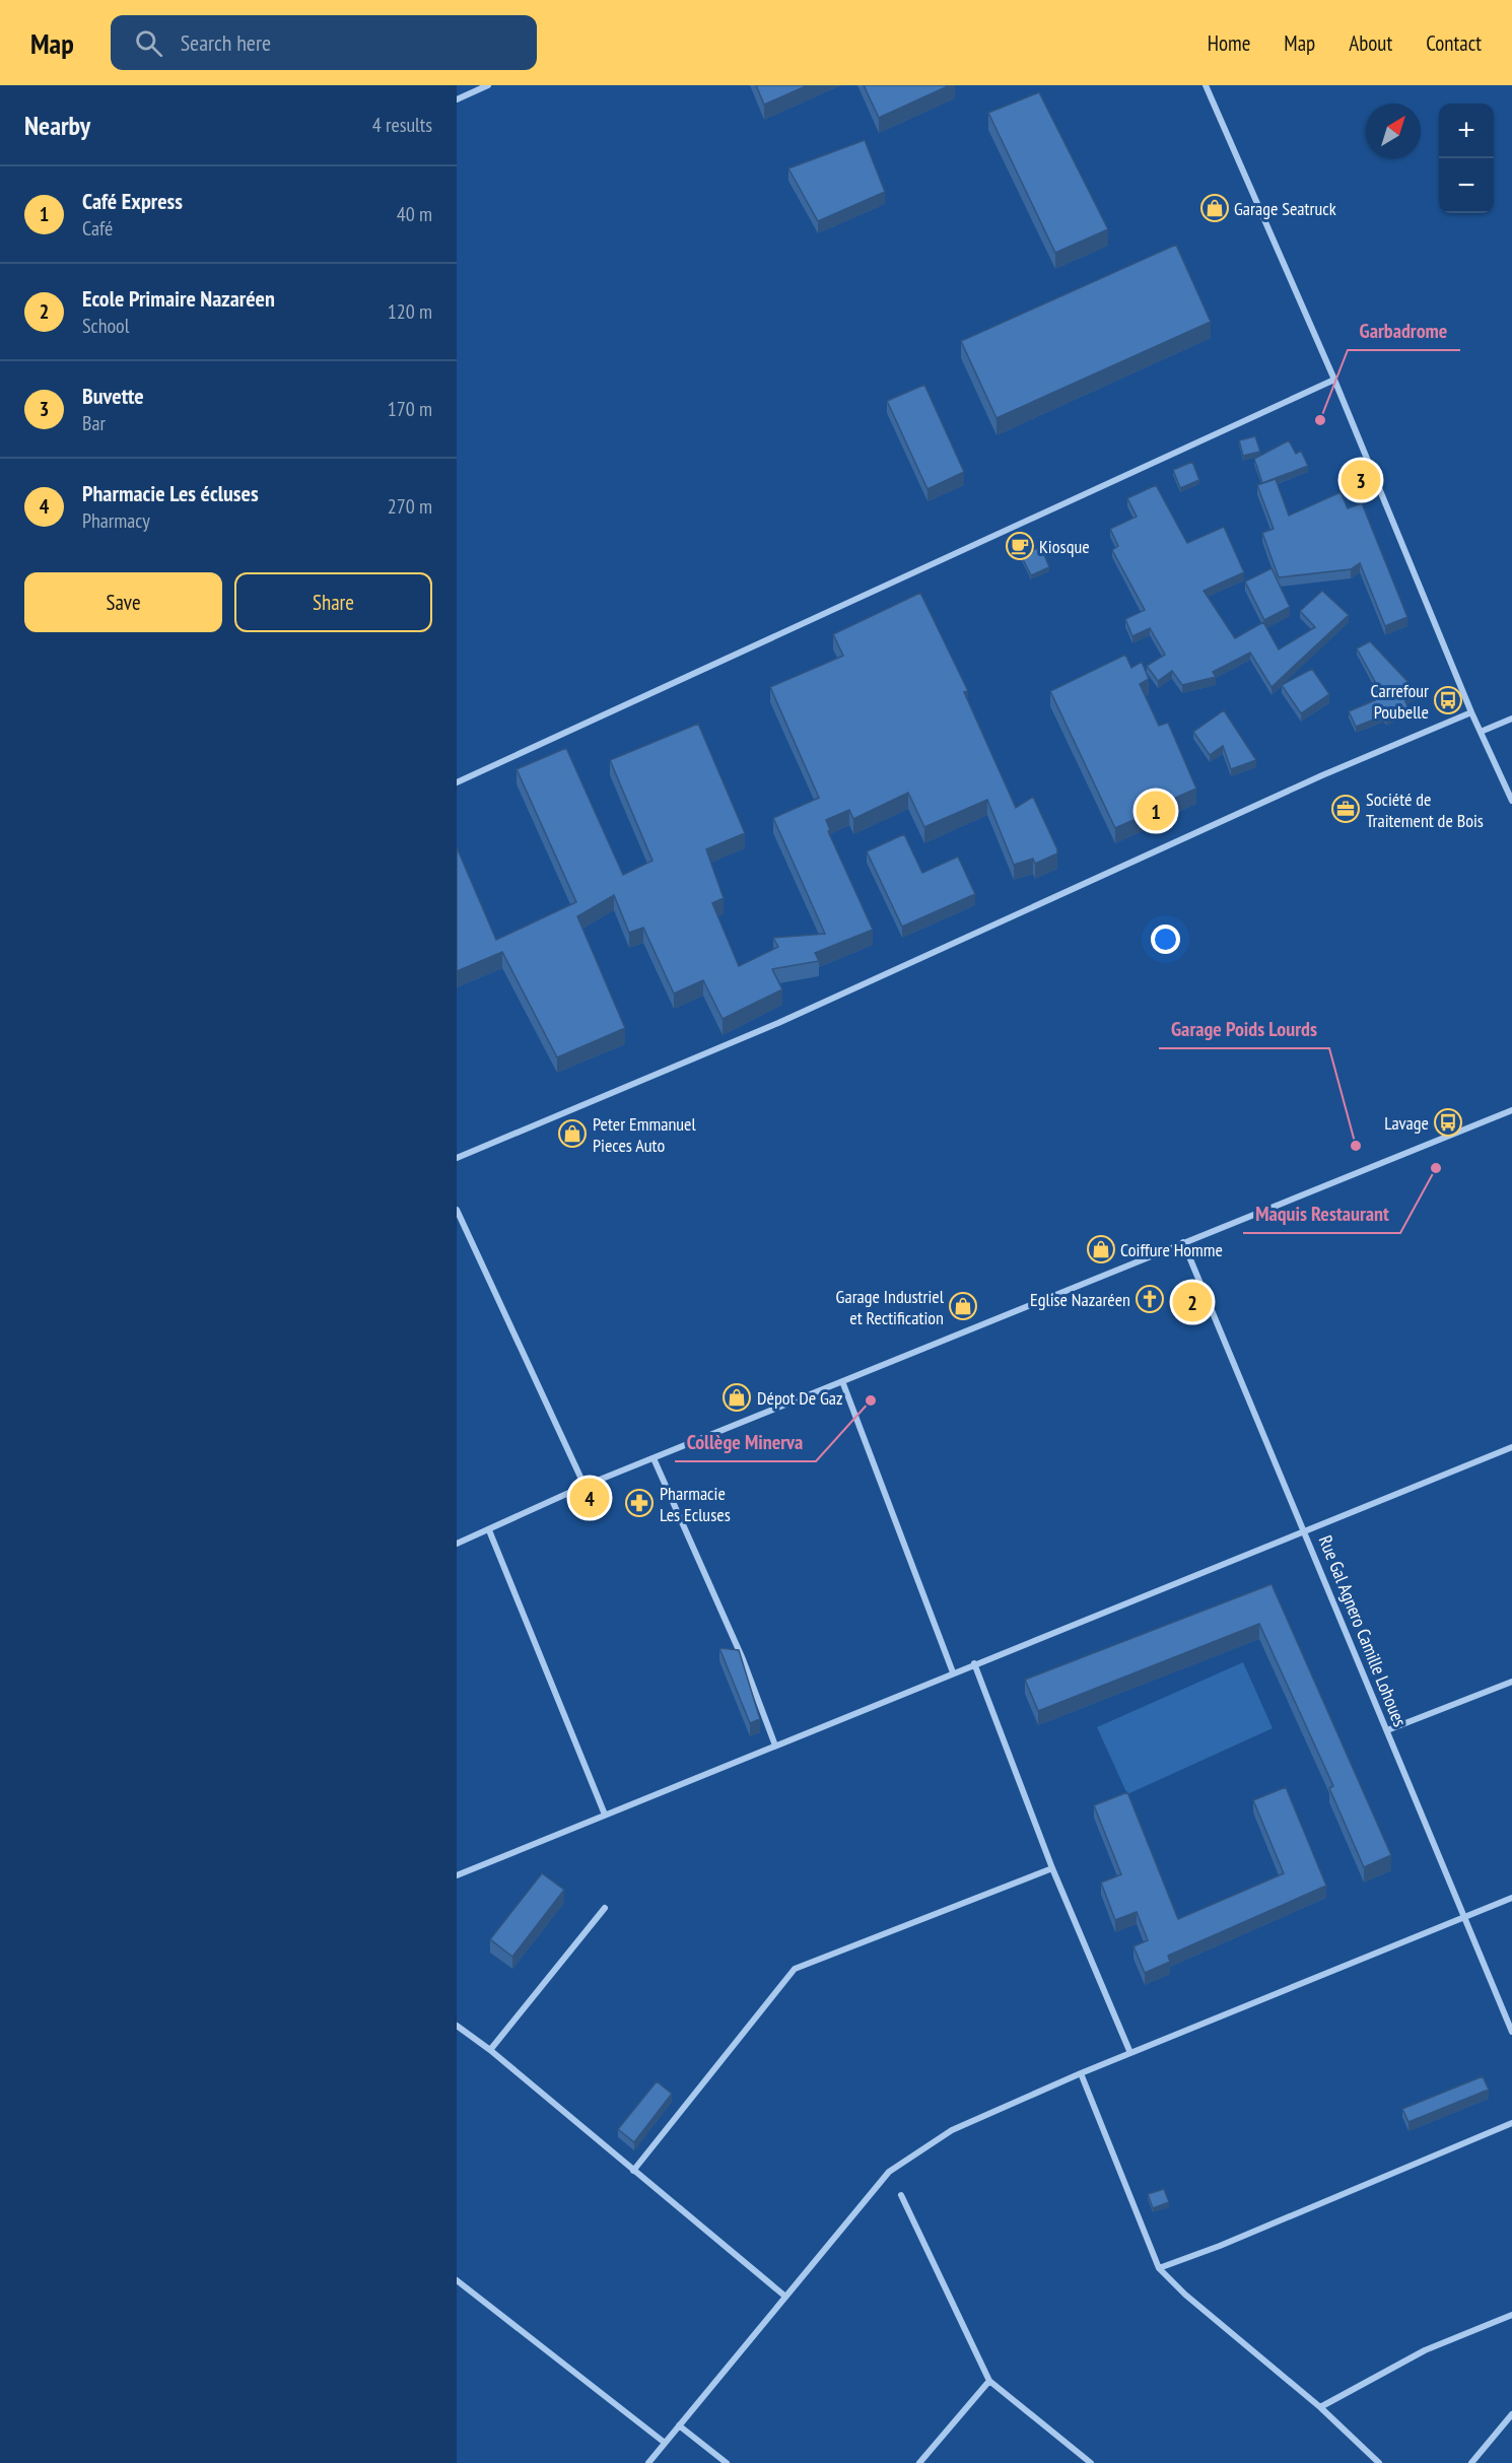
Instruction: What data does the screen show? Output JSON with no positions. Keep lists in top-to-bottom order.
{
  "streets": {
    "street": ["Rue Gal Agnero Camille Lohoues"]
  },
  "places": {
    "shop": [
      "Garage Seatruck",
      "Peter Emmanuel Pieces Auto",
      "Coiffure Homme",
      "Garage Industriel et Rectification",
      "Dépot De Gaz"
    ],
    "other": [
      "Garbadrome",
      "Garage Poids Lourds",
      "Maquis Restaurant",
      "Collège Minerva"
    ],
    "cafe": ["Kiosque"],
    "bus stop": ["Carrefour Poubelle", "Lavage"],
    "office": ["Société de Traitement de Bois"],
    "church": ["Eglise Nazaréen"],
    "pharmacy": ["Pharmacie Les Ecluses"]
  },
  "north": "top right",
  "page": {
    "header": "Map",
    "search": "Search here",
    "nav": [
      "Home",
      "Map",
      "About",
      "Contact"
    ],
    "heading": ["Nearby", "4 results"],
    "map_buttons": ["+", "−"],
    "list": [
      {
        "mark": "1",
        "name": "Café Express",
        "note": "Café",
        "value": "40 m"
      },
      {
        "mark": "2",
        "name": "Ecole Primaire Nazaréen",
        "note": "School",
        "value": "120 m"
      },
      {
        "mark": "3",
        "name": "Buvette",
        "note": "Bar",
        "value": "170 m"
      },
      {
        "mark": "4",
        "name": "Pharmacie Les écluses",
        "note": "Pharmacy",
        "value": "270 m"
      }
    ],
    "pins": [
      "3",
      "1",
      "2",
      "4"
    ],
    "buttons": ["Save", "Share"]
  }
}
